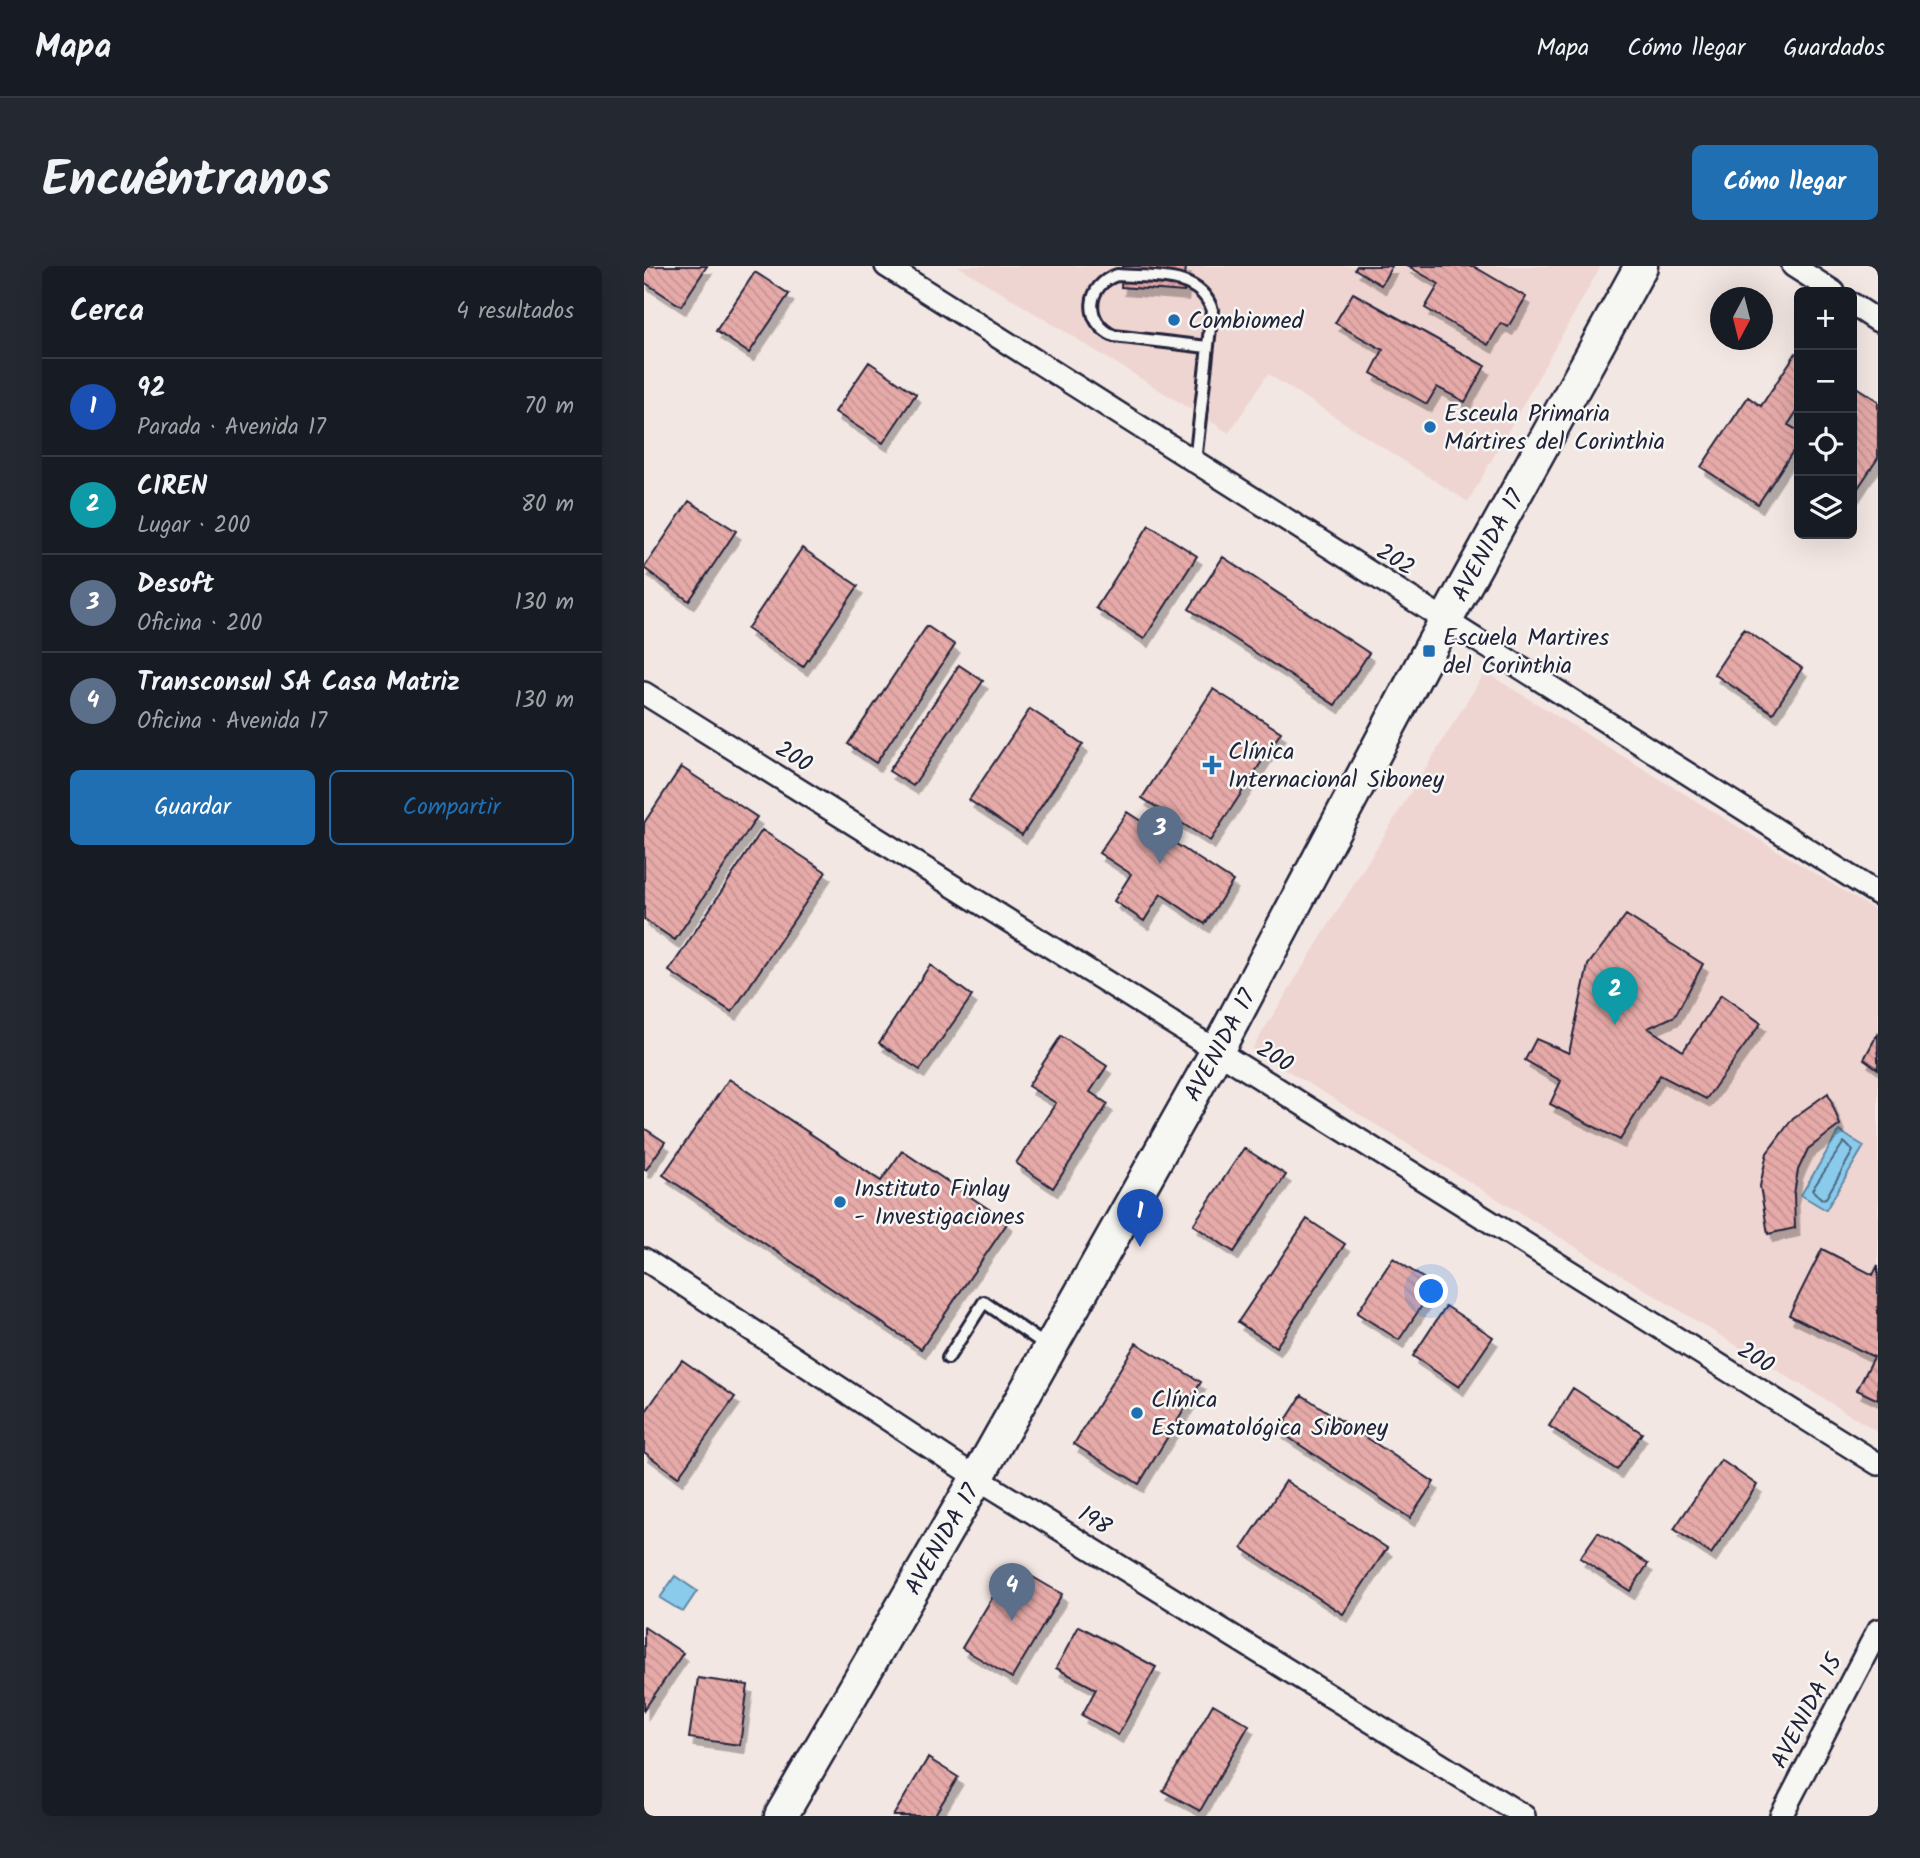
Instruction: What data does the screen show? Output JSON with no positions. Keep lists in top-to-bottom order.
{
  "streets": {
    "street": [
      "AVENIDA 17",
      "202",
      "200",
      "198",
      "AVENIDA 15"
    ]
  },
  "crossings": [
    ["AVENIDA 17", "202"],
    ["AVENIDA 17", "200"],
    ["AVENIDA 17", "198"]
  ],
  "places": {
    "other": [
      "Combiomed",
      "Esceula Primaria Mártires del Corinthia",
      "Instituto Finlay - Investigaciones",
      "Clínica Estomatológica Siboney"
    ],
    "transit": ["Escuela Martires del Corinthia"],
    "health": ["Clínica Internacional Siboney"]
  },
  "north": "bottom",
  "page": {
    "header": "Mapa",
    "nav": ["Mapa", "Cómo llegar", "Guardados"],
    "title": "Encuéntranos",
    "buttons": [
      "Cómo llegar",
      ["Guardar", "Compartir"]
    ],
    "heading": ["Cerca", "4 resultados"],
    "map_buttons": ["+", "−"],
    "list": [
      {
        "mark": "1",
        "name": "92",
        "note": "Parada · Avenida 17",
        "value": "70 m"
      },
      {
        "mark": "2",
        "name": "CIREN",
        "note": "Lugar · 200",
        "value": "80 m"
      },
      {
        "mark": "3",
        "name": "Desoft",
        "note": "Oficina · 200",
        "value": "130 m"
      },
      {
        "mark": "4",
        "name": "Transconsul SA Casa Matriz",
        "note": "Oficina · Avenida 17",
        "value": "130 m"
      }
    ],
    "pins": [
      "3",
      "2",
      "1",
      "4"
    ]
  }
}
